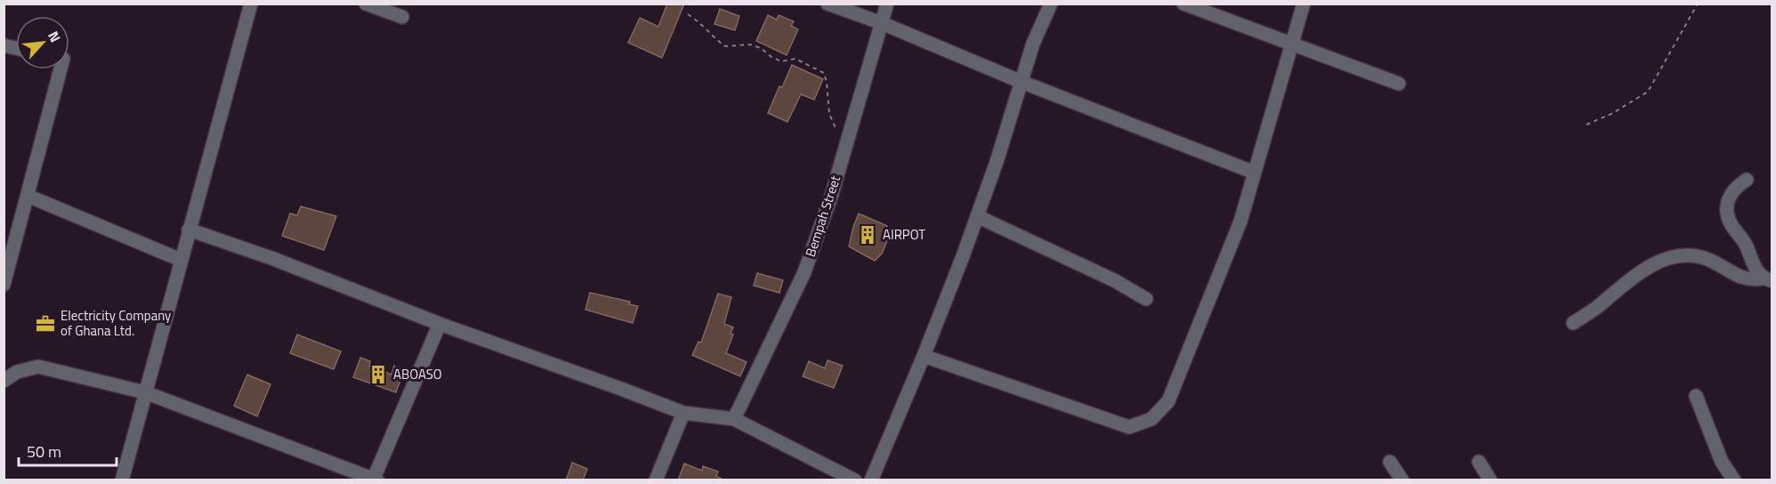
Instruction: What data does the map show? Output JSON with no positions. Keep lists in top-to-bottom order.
{
  "streets": {
    "street": ["Bempah Street"]
  },
  "places": {
    "building": ["AIRPOT", "ABOASO"],
    "office": ["Electricity Company of Ghana Ltd."]
  },
  "scale_bar": "50 m",
  "north": "top right"
}
